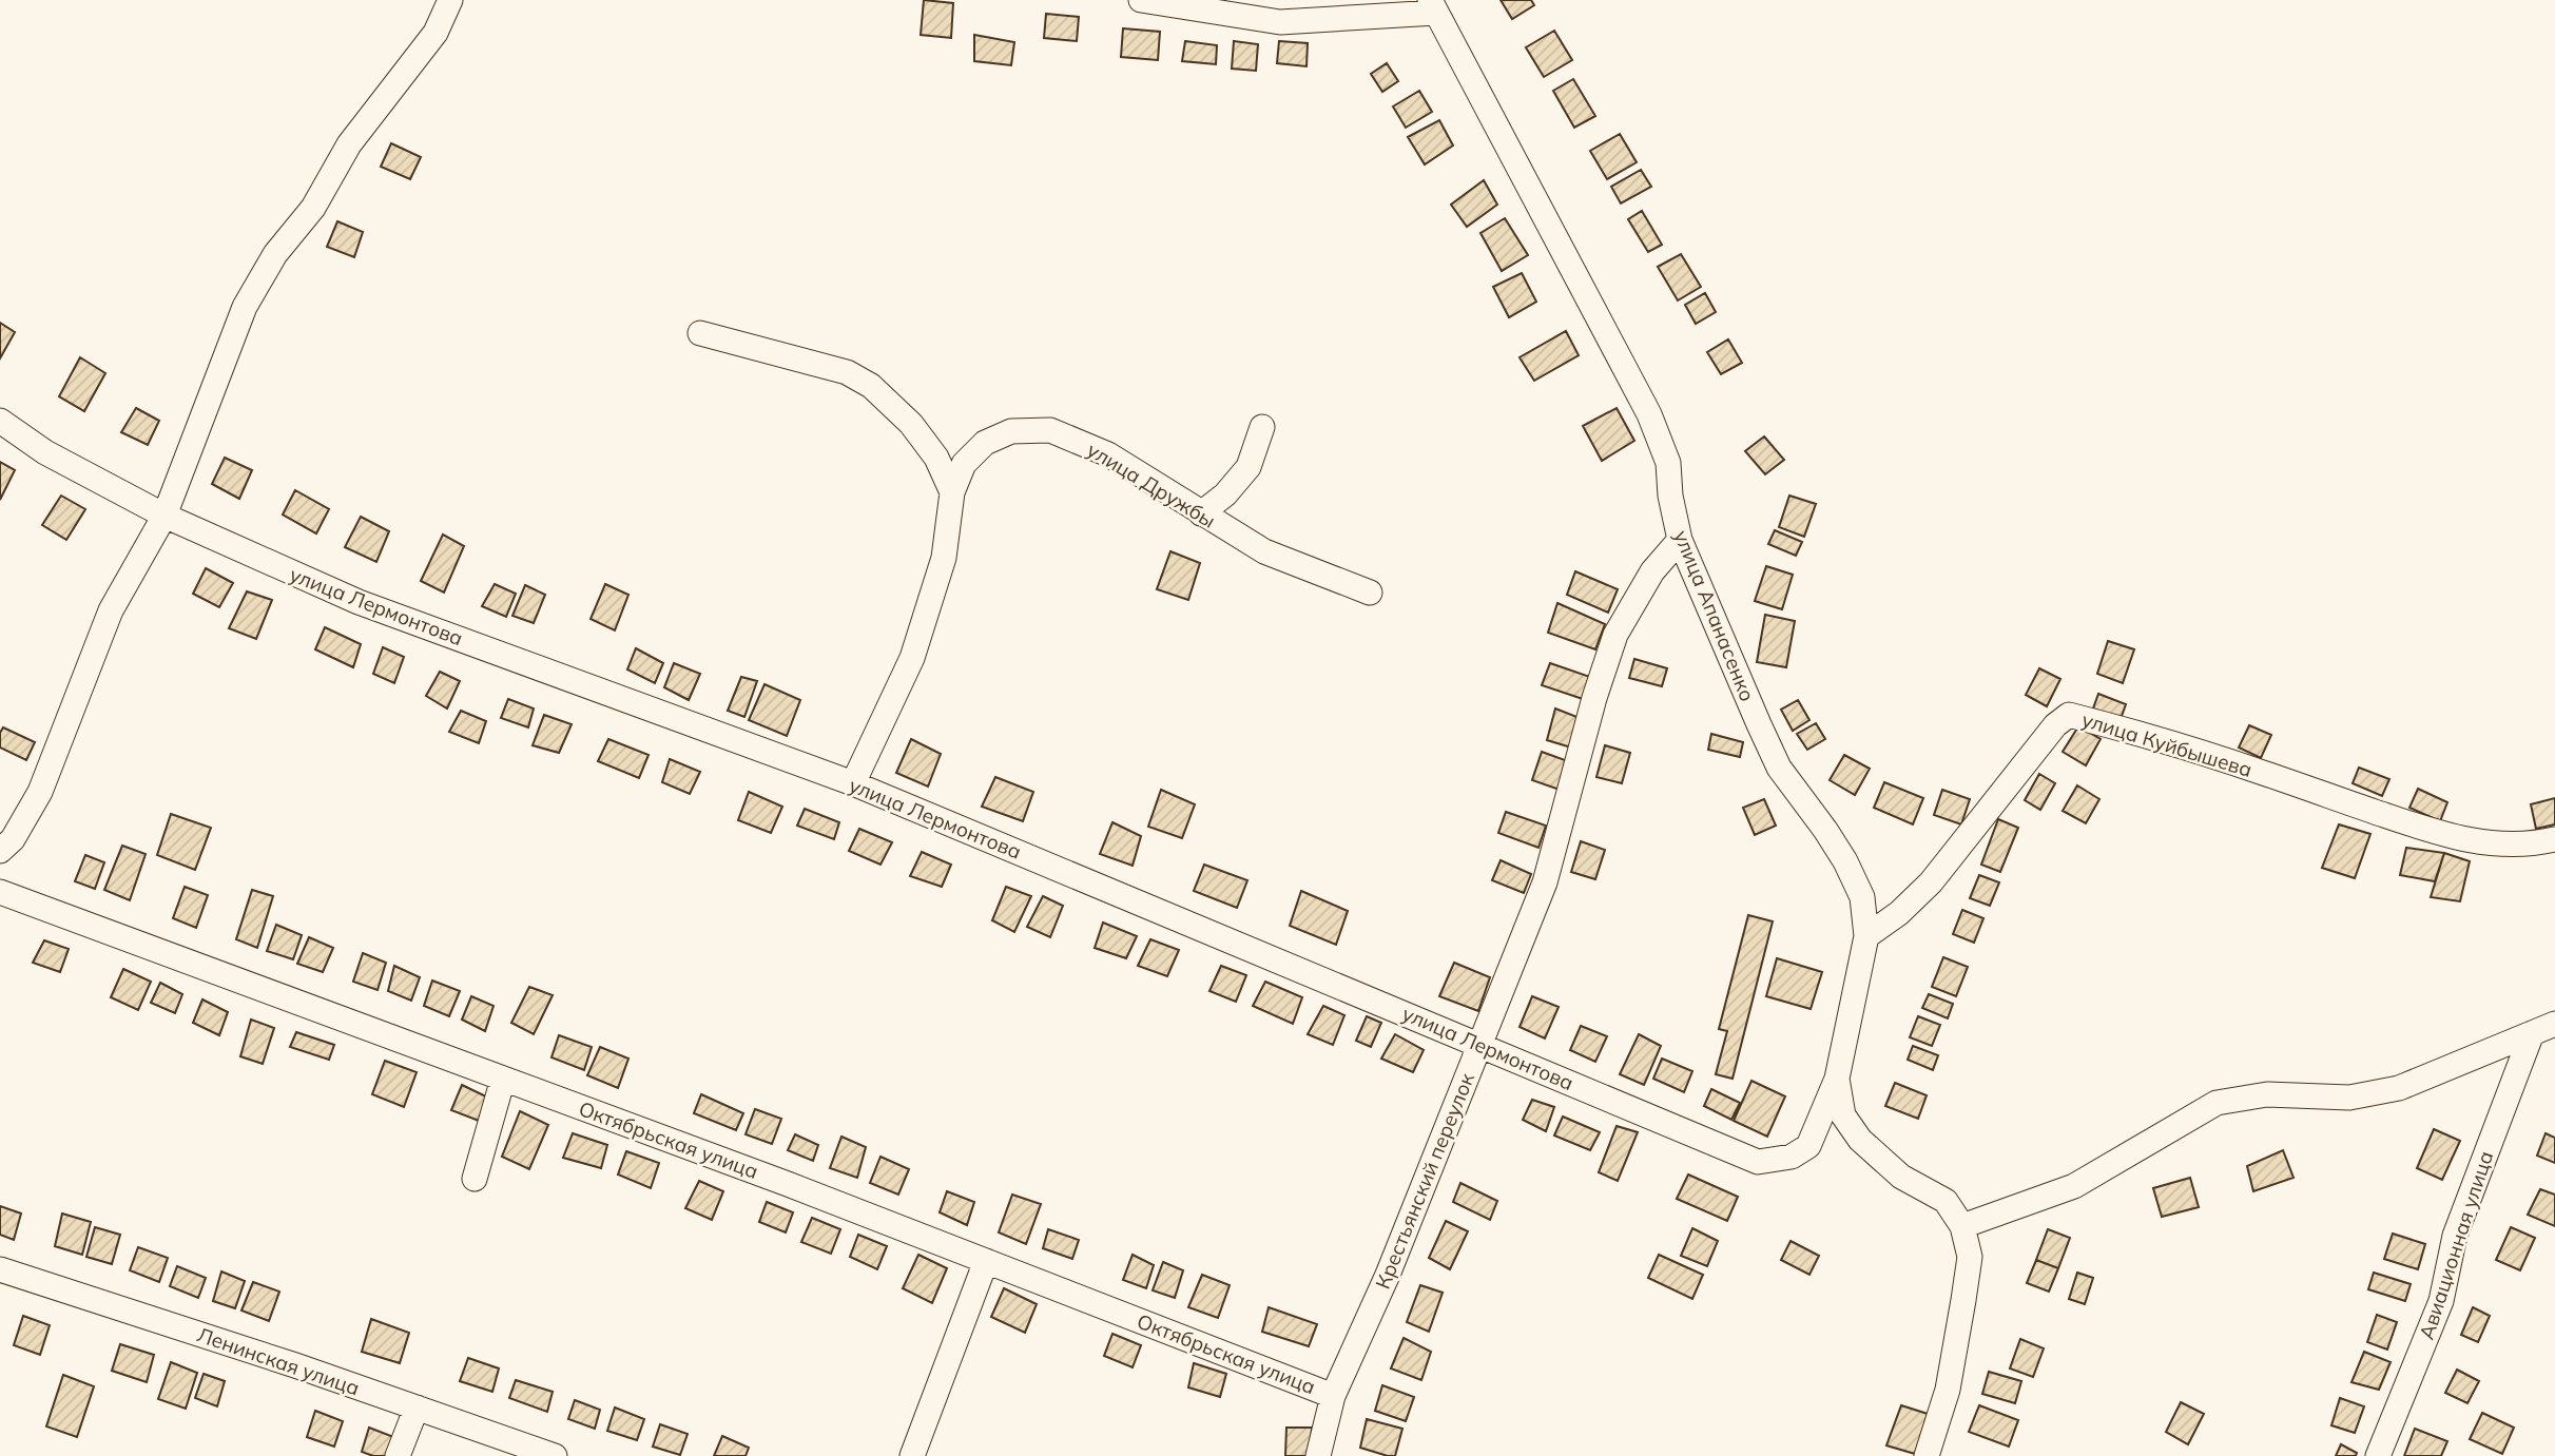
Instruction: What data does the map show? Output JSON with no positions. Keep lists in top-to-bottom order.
{
  "streets": {
    "street": [
      "улица Дружбы",
      "улица Лермонтова",
      "улица Апанасенко",
      "улица Куйбышева",
      "Октябрьская улица",
      "Крестьянский переулок",
      "Авиационная улица",
      "Ленинская улица"
    ]
  },
  "crossings": [
    ["улица Дружбы", "улица Лермонтова"],
    ["улица Лермонтова", "улица Апанасенко"],
    ["улица Лермонтова", "Крестьянский переулок"],
    ["улица Апанасенко", "улица Куйбышева"],
    ["улица Апанасенко", "Крестьянский переулок"],
    ["Октябрьская улица", "Крестьянский переулок"]
  ]
}
